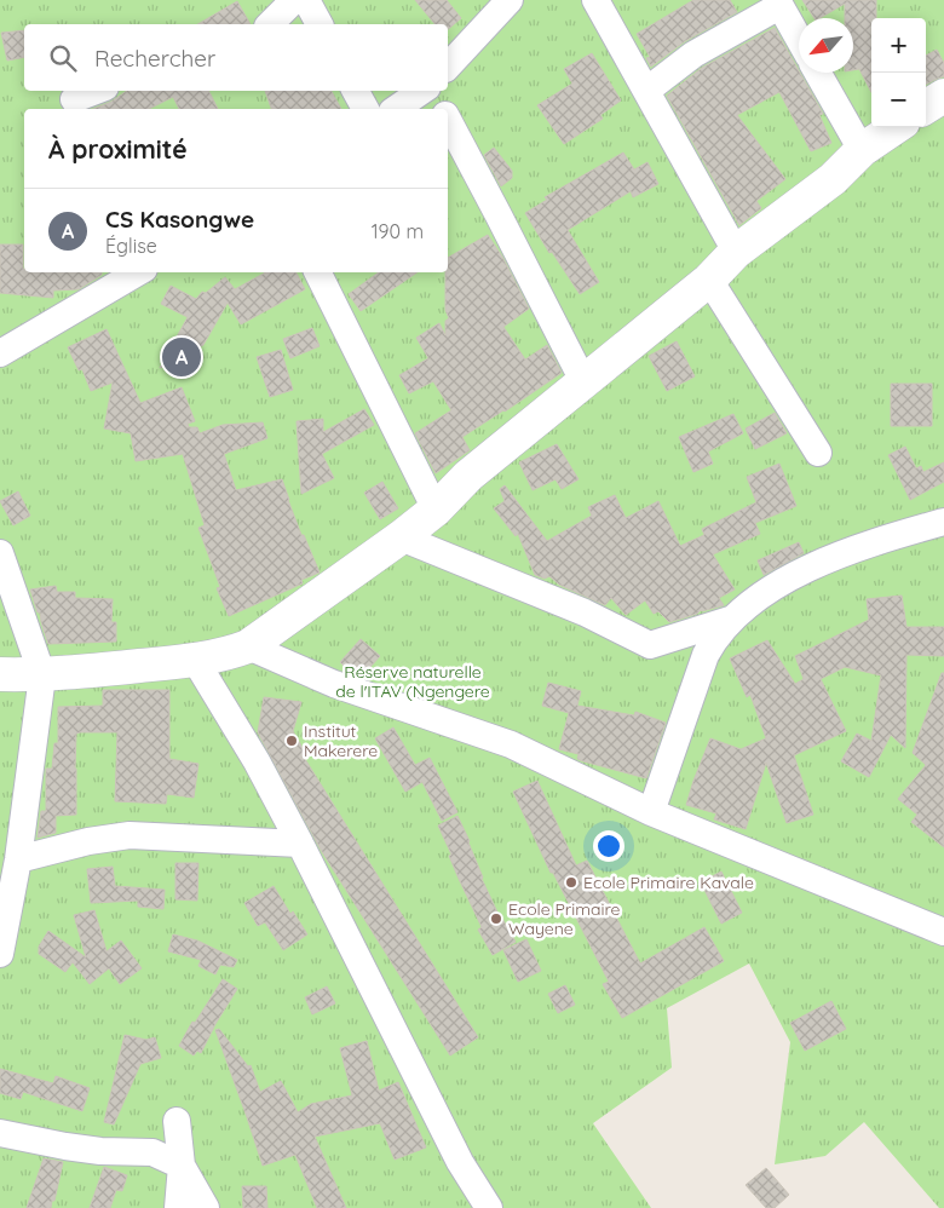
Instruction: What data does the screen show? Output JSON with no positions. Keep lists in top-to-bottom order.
{
  "parks": ["Réserve naturelle de l'ITAV (Ngengere"],
  "places": ["Institut Makerere", "Ecole Primaire Kavale", "Ecole Primaire Wayene"],
  "north": "bottom left",
  "page": {
    "map_buttons": ["+", "−"],
    "search": "Rechercher",
    "heading": "À proximité",
    "list": [
      {
        "mark": "A",
        "name": "CS Kasongwe",
        "note": "Église",
        "value": "190 m"
      }
    ],
    "pins": "A"
  }
}
